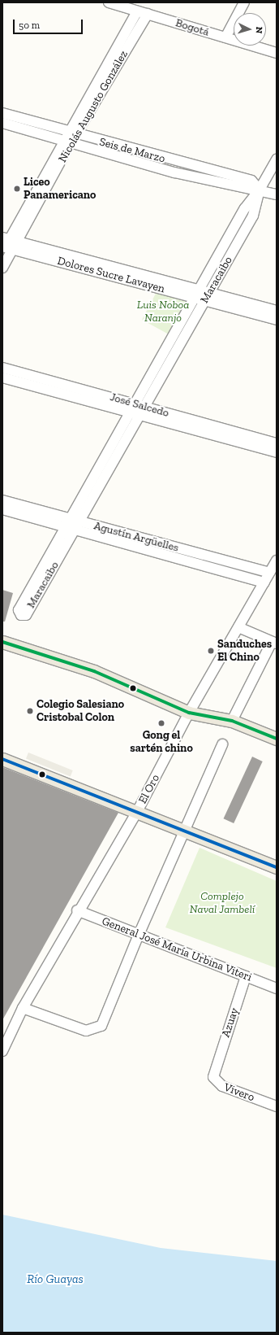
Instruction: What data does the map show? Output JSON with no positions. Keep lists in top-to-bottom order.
{
  "streets": {
    "street": [
      "Bogotá",
      "Nicolás Augusto González",
      "Seis de Marzo",
      "Dolores Sucre Lavayen",
      "Maracaibo",
      "José Salcedo",
      "Agustín Argüelles",
      "El Oro",
      "General José María Urbina Viteri",
      "Azuay",
      "Vivero"
    ]
  },
  "crossings": [
    ["Bogotá", "Nicolás Augusto González"],
    ["Nicolás Augusto González", "Seis de Marzo"],
    ["Nicolás Augusto González", "Dolores Sucre Lavayen"],
    ["Seis de Marzo", "Maracaibo"],
    ["Dolores Sucre Lavayen", "Maracaibo"],
    ["Maracaibo", "José Salcedo"],
    ["Maracaibo", "Agustín Argüelles"],
    ["Agustín Argüelles", "El Oro"],
    ["El Oro", "General José María Urbina Viteri"],
    ["General José María Urbina Viteri", "Azuay"],
    ["Azuay", "Vivero"]
  ],
  "water": ["Río Guayas"],
  "parks": ["Luis Noboa Naranjo", "Complejo Naval Jambelí"],
  "places": [
    "Liceo Panamericano",
    "Sanduches El Chino",
    "Colegio Salesiano Cristobal Colon",
    "Gong el sartén chino"
  ],
  "scale_bar": "50 m",
  "north": "right"
}
